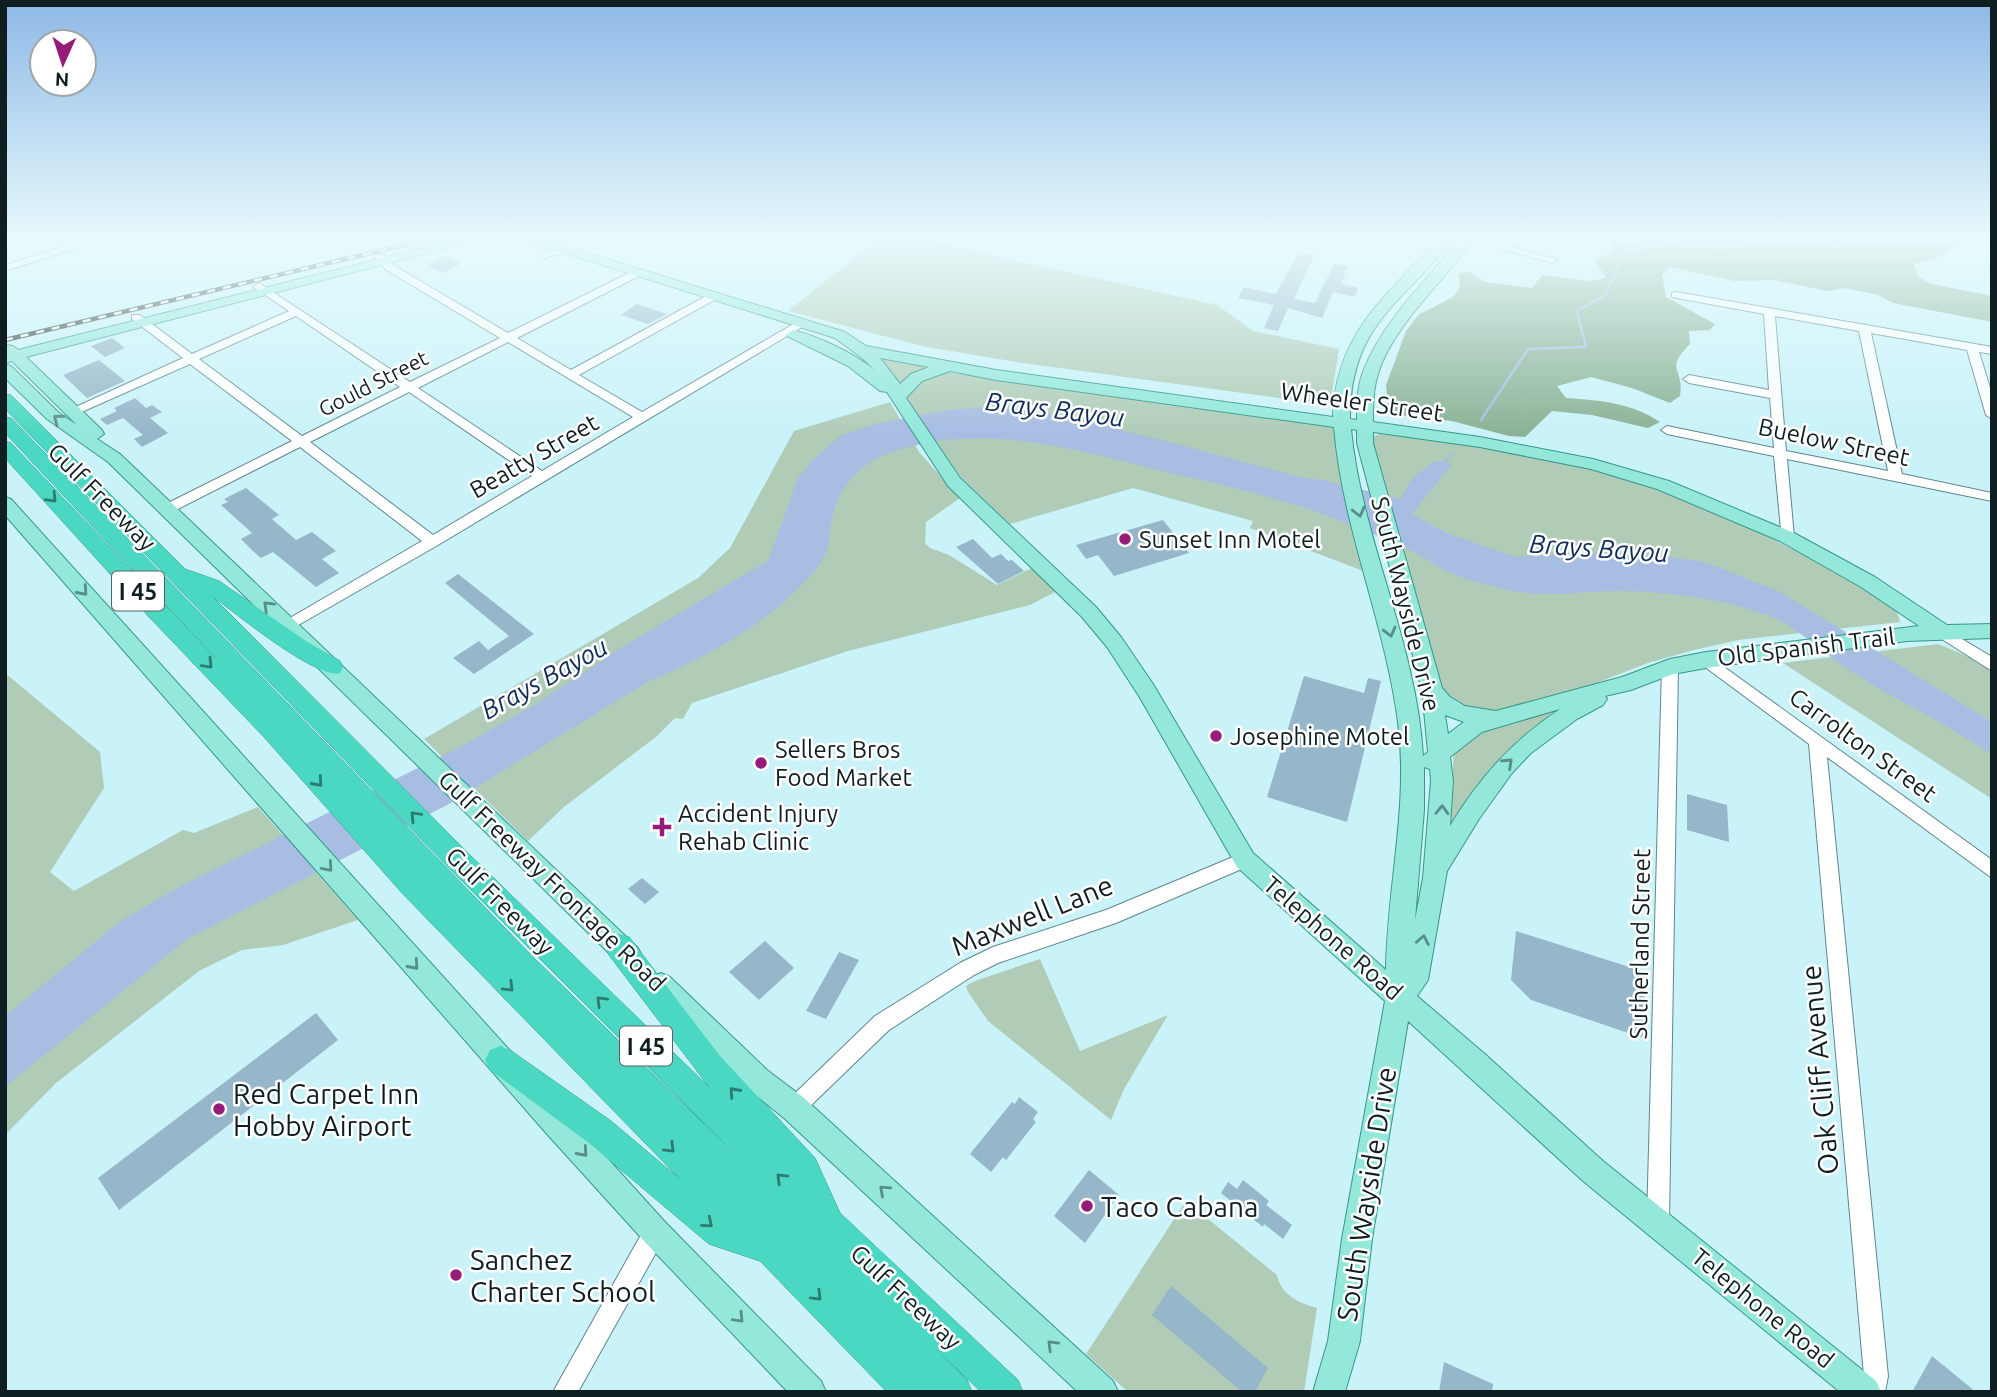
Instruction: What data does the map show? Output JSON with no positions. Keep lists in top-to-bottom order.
{
  "streets": {
    "highway": ["Gulf Freeway", "I 45"],
    "main road": [
      "Wheeler Street",
      "South Wayside Drive",
      "Old Spanish Trail",
      "Gulf Freeway Frontage Road",
      "Telephone Road"
    ],
    "street": [
      "Gould Street",
      "Buelow Street",
      "Beatty Street",
      "Carrolton Street",
      "Maxwell Lane",
      "Sutherland Street",
      "Oak Cliff Avenue"
    ]
  },
  "crossings": [
    ["Gould Street", "Gulf Freeway Frontage Road"],
    ["Wheeler Street", "Beatty Street"],
    ["Wheeler Street", "South Wayside Drive"],
    ["Wheeler Street", "Old Spanish Trail"],
    ["Wheeler Street", "Telephone Road"],
    ["Beatty Street", "Gulf Freeway Frontage Road"],
    ["Beatty Street", "Telephone Road"],
    ["South Wayside Drive", "Old Spanish Trail"],
    ["South Wayside Drive", "Telephone Road"],
    ["Old Spanish Trail", "Carrolton Street"],
    ["Old Spanish Trail", "Sutherland Street"],
    ["Carrolton Street", "Oak Cliff Avenue"],
    ["Gulf Freeway Frontage Road", "Maxwell Lane"],
    ["Maxwell Lane", "Telephone Road"],
    ["Telephone Road", "Sutherland Street"]
  ],
  "water": ["Brays Bayou"],
  "places": {
    "other": [
      "Sunset Inn Motel",
      "Josephine Motel",
      "Sellers Bros Food Market",
      "Red Carpet Inn Hobby Airport",
      "Taco Cabana",
      "Sanchez Charter School"
    ],
    "health": ["Accident Injury Rehab Clinic"]
  },
  "north": "bottom"
}
